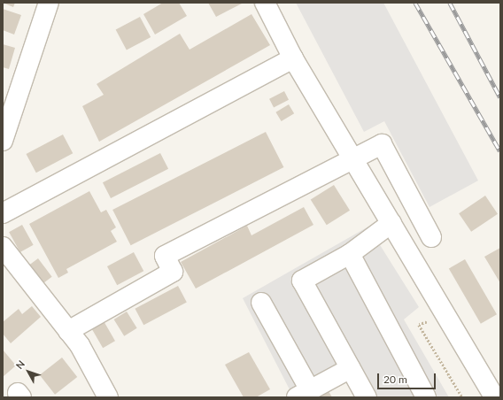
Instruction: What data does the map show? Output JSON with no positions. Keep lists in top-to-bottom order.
{
  "scale_bar": "20 m",
  "north": "top left"
}
